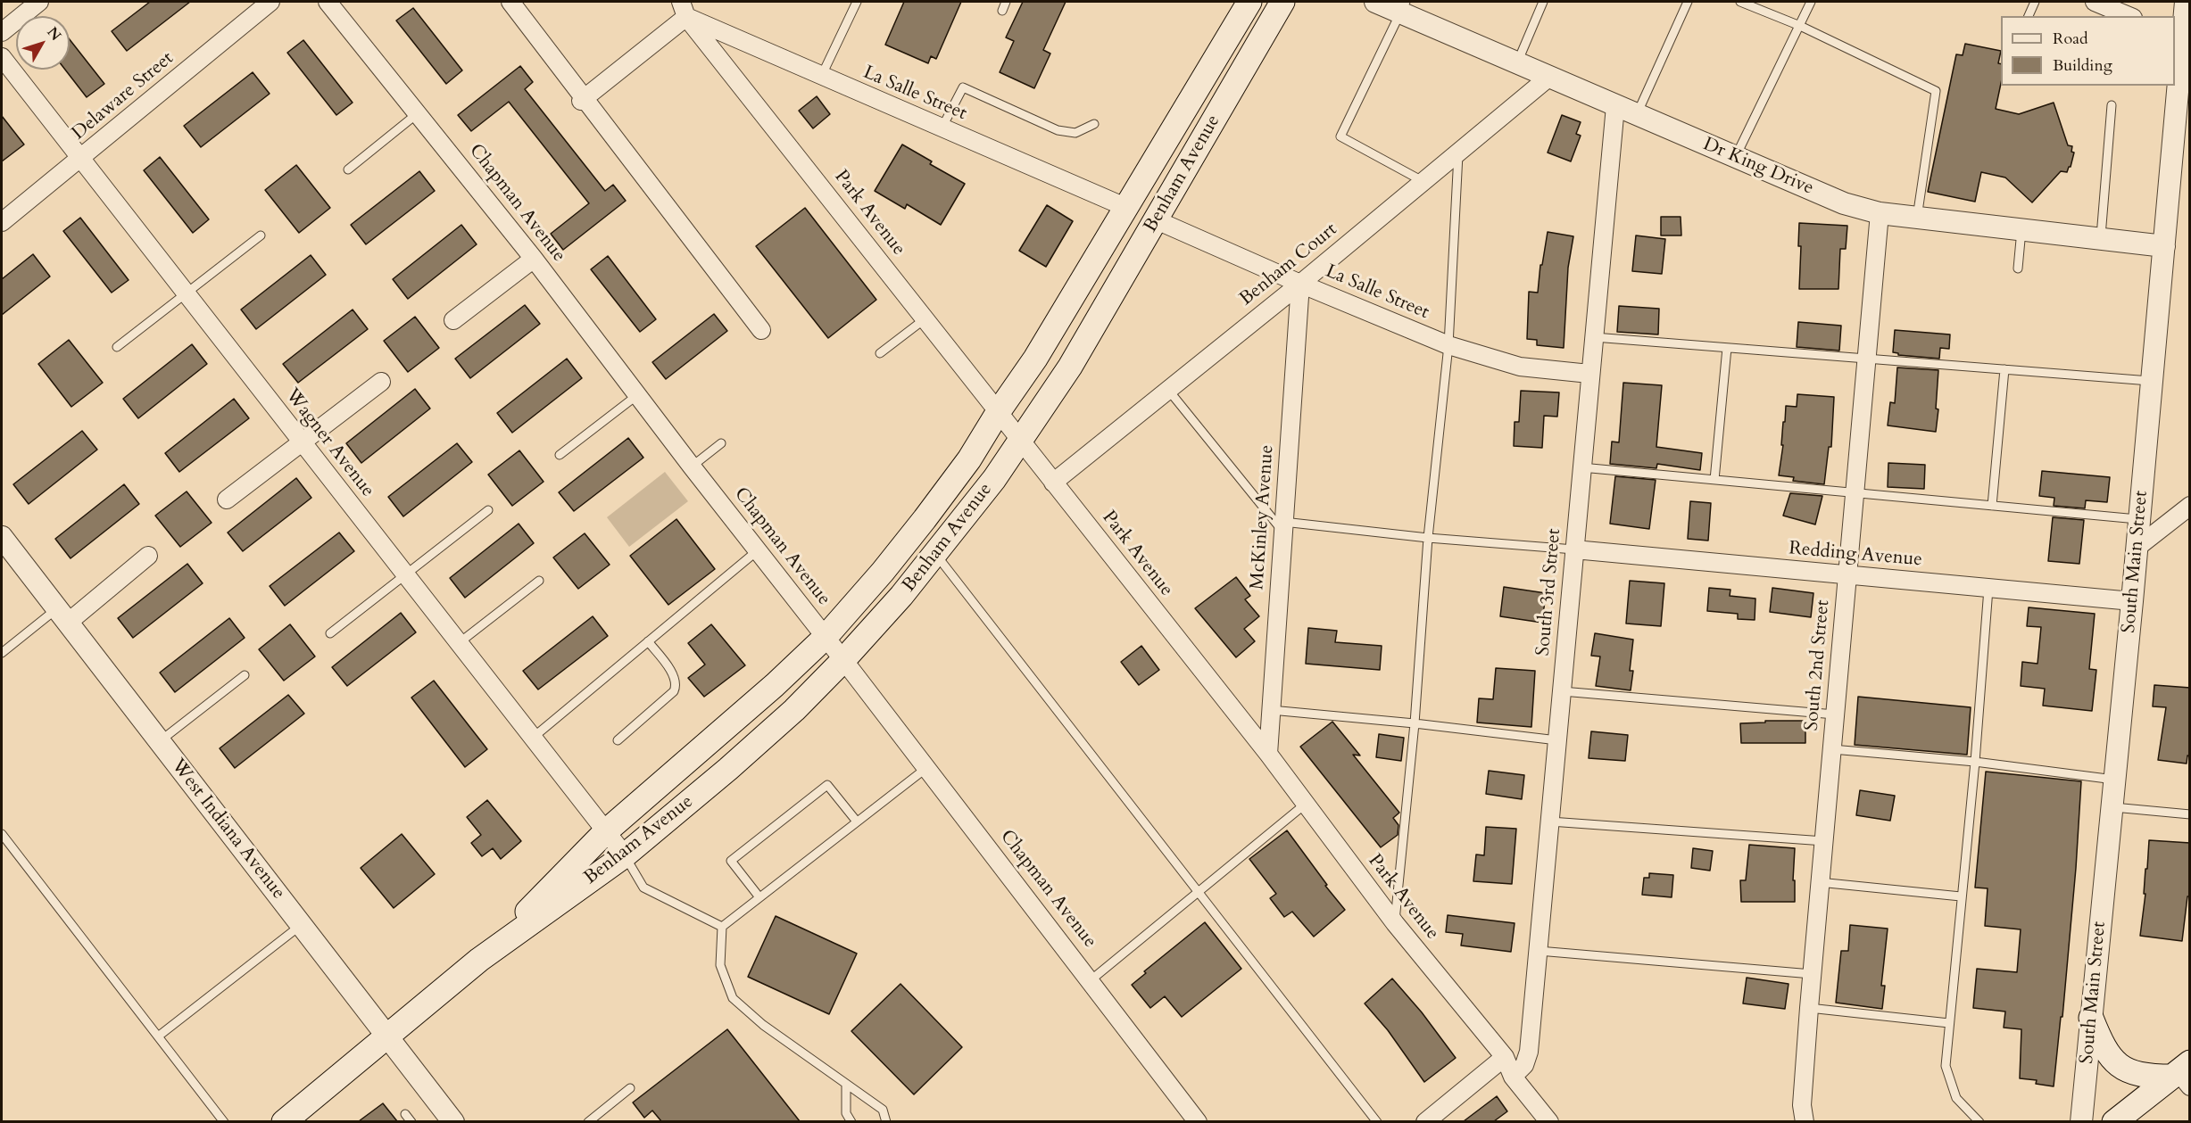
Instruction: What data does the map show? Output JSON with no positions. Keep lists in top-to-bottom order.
{
  "streets": {
    "main road": ["Benham Avenue"],
    "street": [
      "La Salle Street",
      "Delaware Street",
      "Dr King Drive",
      "Chapman Avenue",
      "Park Avenue",
      "Benham Court",
      "Wagner Avenue",
      "McKinley Avenue",
      "Redding Avenue",
      "South Main Street",
      "South 3rd Street",
      "South 2nd Street",
      "West Indiana Avenue"
    ]
  },
  "crossings": [
    ["La Salle Street", "Benham Avenue"],
    ["La Salle Street", "Park Avenue"],
    ["La Salle Street", "Benham Court"],
    ["La Salle Street", "McKinley Avenue"],
    ["La Salle Street", "South 3rd Street"],
    ["Delaware Street", "Wagner Avenue"],
    ["Dr King Drive", "Benham Court"],
    ["Dr King Drive", "South Main Street"],
    ["Dr King Drive", "South 3rd Street"],
    ["Dr King Drive", "South 2nd Street"],
    ["Benham Avenue", "Chapman Avenue"],
    ["Benham Avenue", "Park Avenue"],
    ["Benham Avenue", "Wagner Avenue"],
    ["Benham Avenue", "West Indiana Avenue"],
    ["Park Avenue", "Benham Court"],
    ["Park Avenue", "McKinley Avenue"],
    ["Park Avenue", "South 3rd Street"],
    ["Benham Court", "McKinley Avenue"],
    ["Redding Avenue", "South Main Street"],
    ["Redding Avenue", "South 3rd Street"],
    ["Redding Avenue", "South 2nd Street"]
  ],
  "legend": ["Road", "Building"],
  "north": "top right"
}
